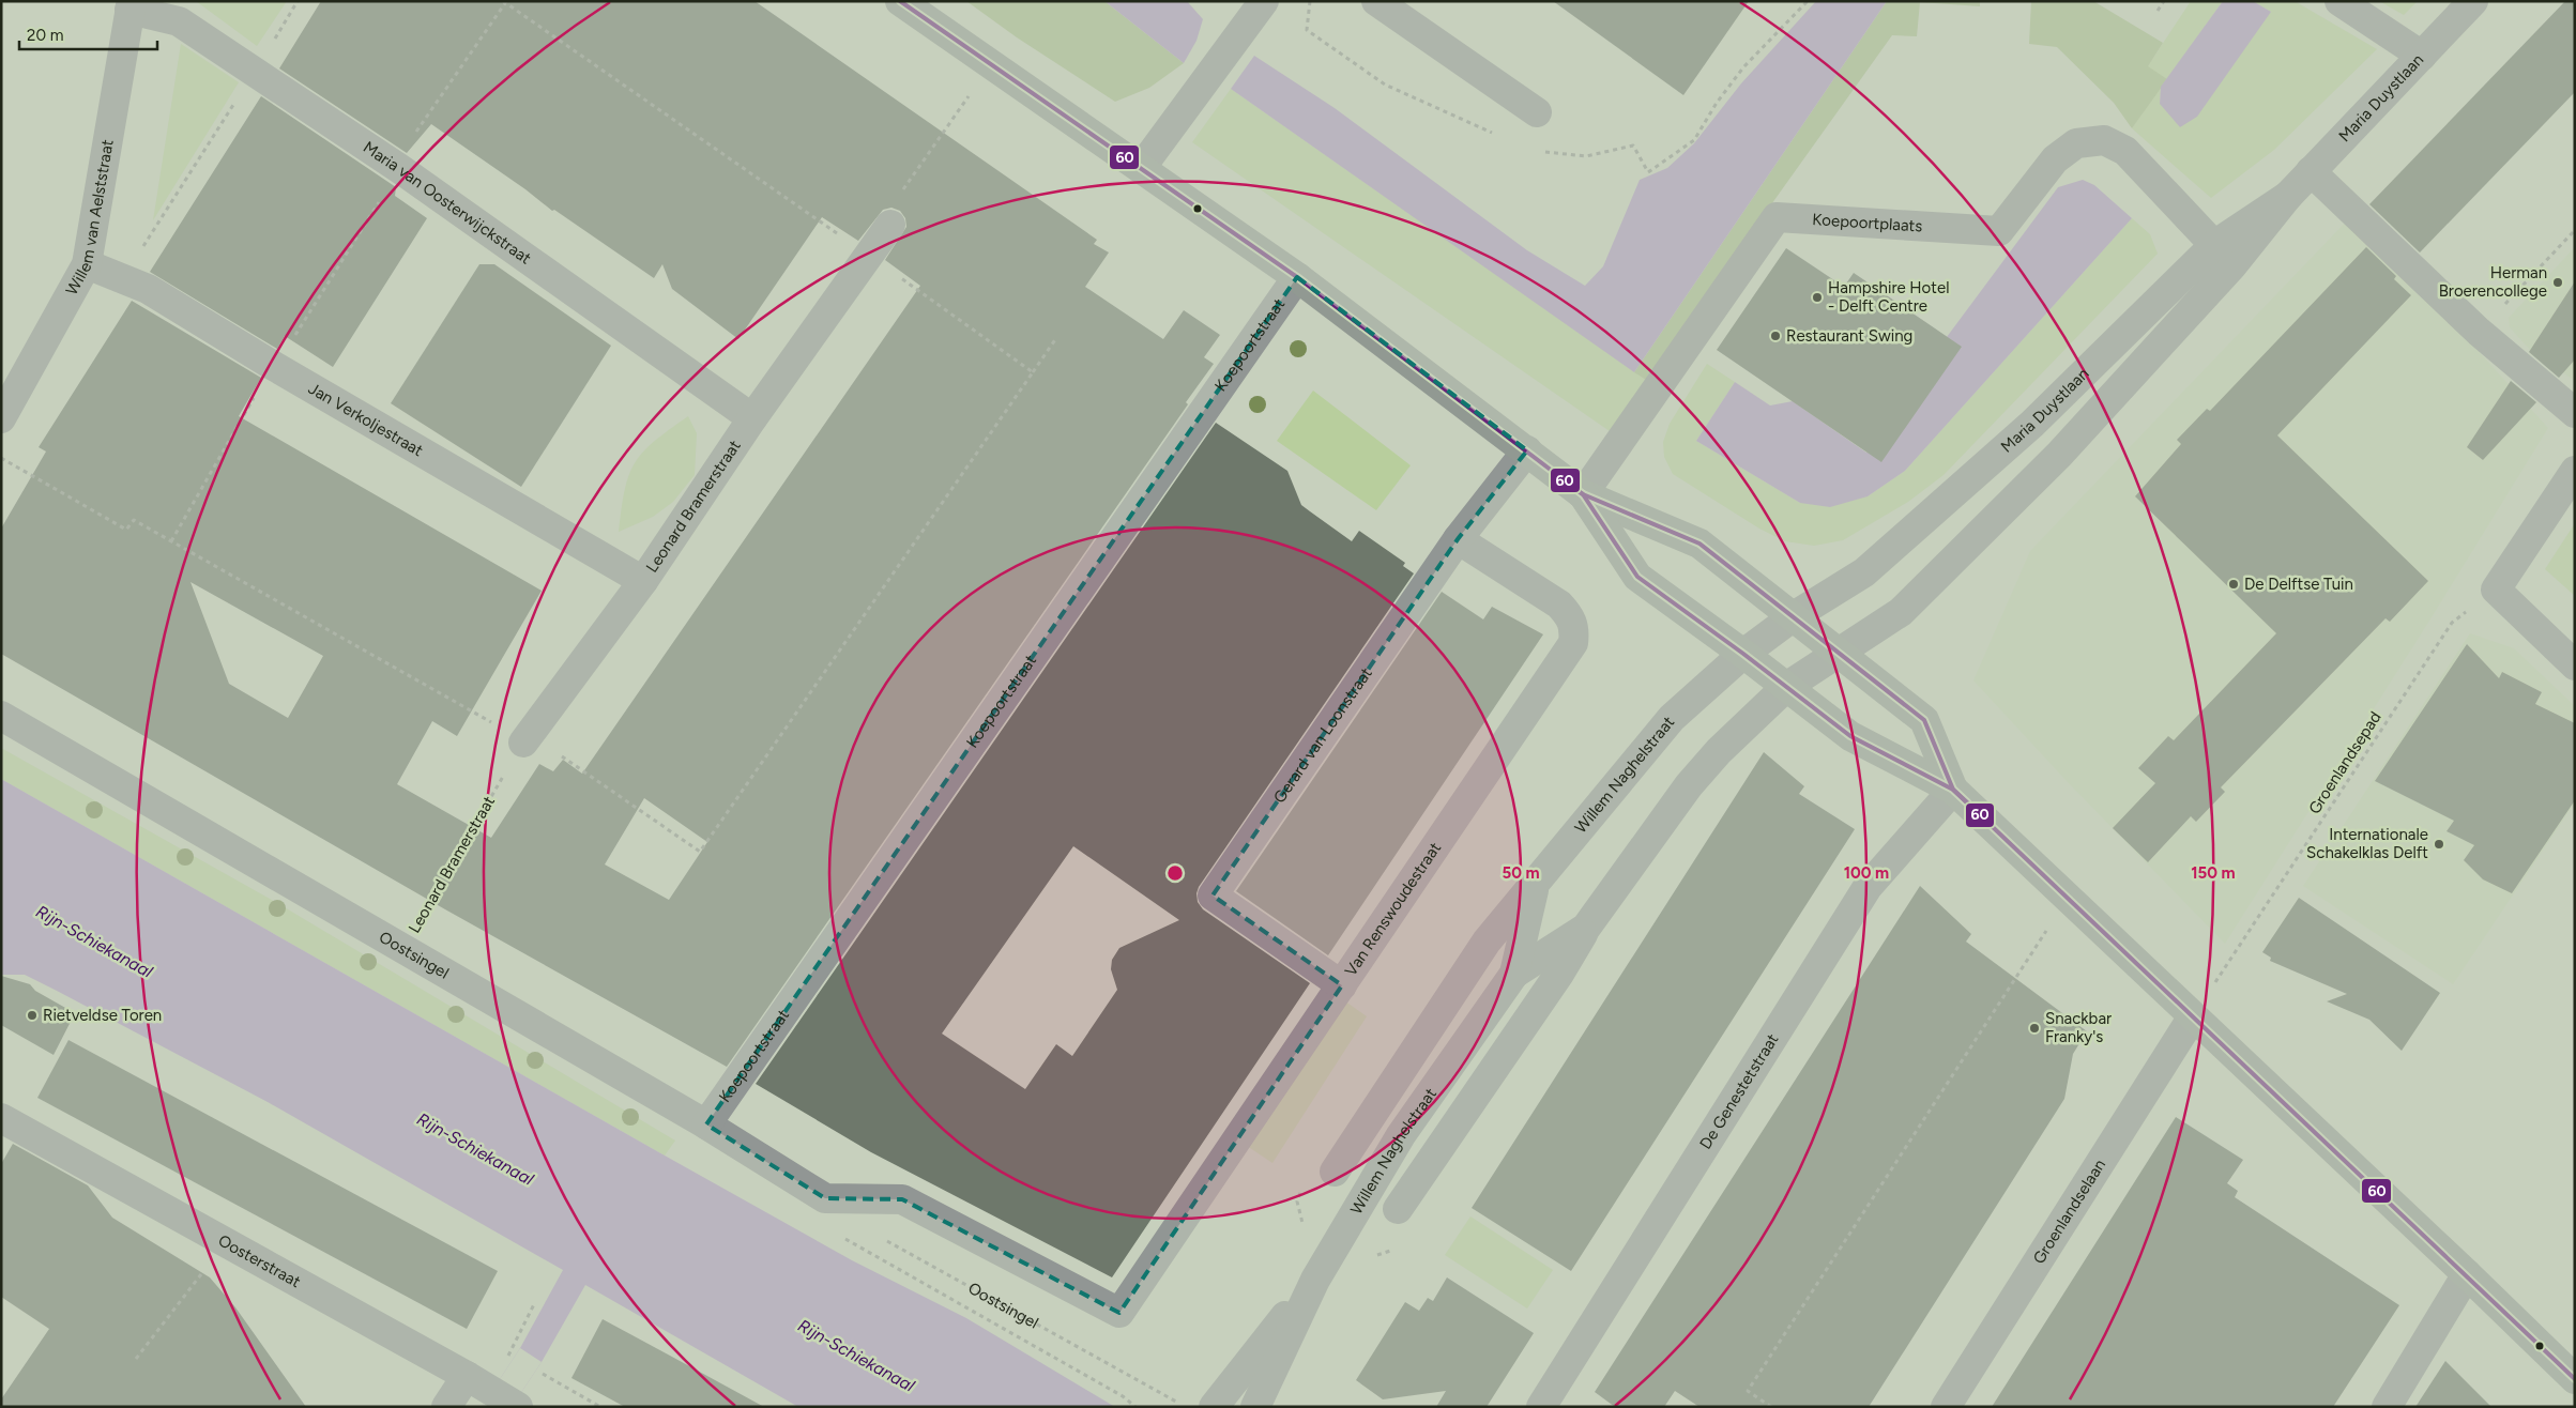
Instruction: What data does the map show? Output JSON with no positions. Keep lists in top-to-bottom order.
{
  "streets": {
    "street": [
      "Maria Duystlaan",
      "Maria van Oosterwijckstraat",
      "Willem van Aelststraat",
      "Koepoortplaats",
      "Koepoortstraat",
      "Jan Verkoljestraat",
      "Leonard Bramerstraat",
      "Gerard van Loonstraat",
      "Willem Naghelstraat",
      "Van Renswoudestraat",
      "Oostsingel",
      "De Genestetstraat",
      "Groenlandselaan",
      "Oosterstraat"
    ],
    "path": ["Groenlandsepad"]
  },
  "crossings": [
    ["Maria Duystlaan", "Koepoortplaats"],
    ["Maria Duystlaan", "Willem Naghelstraat"],
    ["Maria van Oosterwijckstraat", "Willem van Aelststraat"],
    ["Maria van Oosterwijckstraat", "Leonard Bramerstraat"],
    ["Willem van Aelststraat", "Jan Verkoljestraat"],
    ["Koepoortstraat", "Oostsingel"],
    ["Jan Verkoljestraat", "Leonard Bramerstraat"],
    ["Leonard Bramerstraat", "Oostsingel"],
    ["Gerard van Loonstraat", "Van Renswoudestraat"],
    ["Groenlandsepad", "Groenlandselaan"],
    ["Van Renswoudestraat", "Oostsingel"]
  ],
  "water": ["Rijn-Schiekanaal"],
  "places": [
    "Herman Broerencollege",
    "Hampshire Hotel - Delft Centre",
    "Restaurant Swing",
    "De Delftse Tuin",
    "Internationale Schakelklas Delft",
    "Rietveldse Toren",
    "Snackbar Franky's"
  ],
  "lines": ["transit line 60"],
  "scale_bar": "20 m",
  "rings": ["50 m", "100 m", "150 m"]
}
